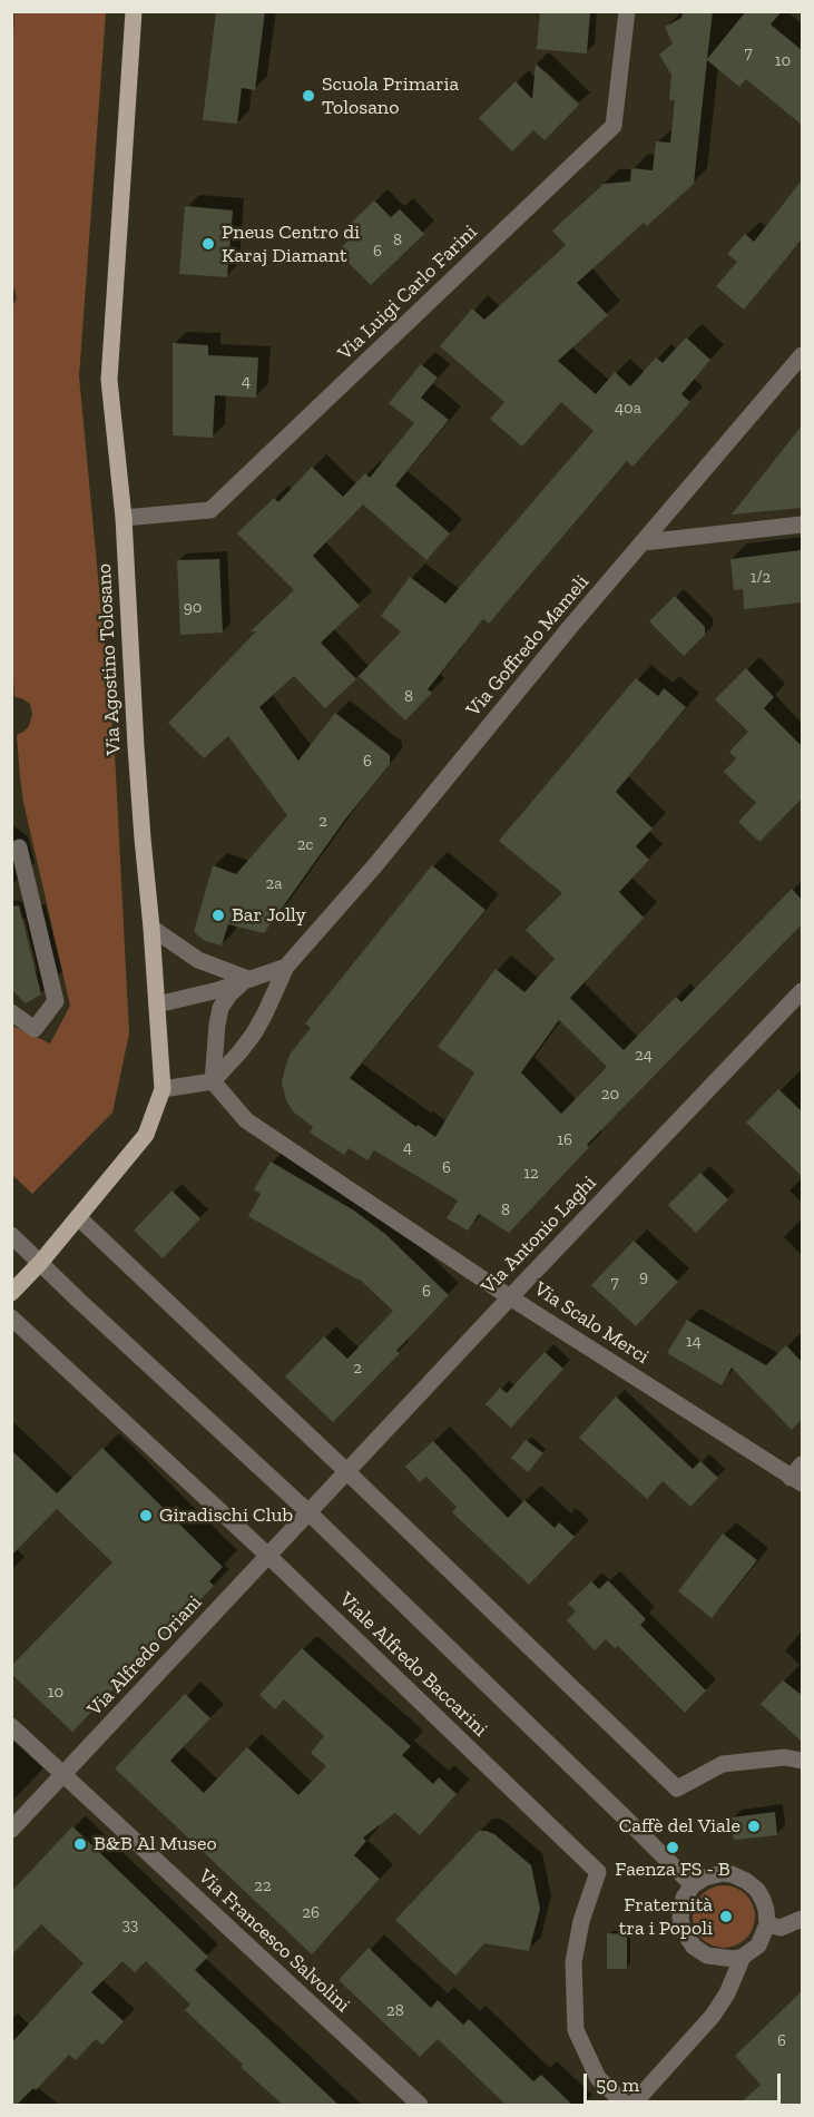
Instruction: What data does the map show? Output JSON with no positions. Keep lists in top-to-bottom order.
{
  "streets": {
    "main road": ["Via Agostino Tolosano"],
    "street": [
      "Via Luigi Carlo Farini",
      "Via Goffredo Mameli",
      "Via Antonio Laghi",
      "Via Scalo Merci",
      "Via Alfredo Oriani",
      "Viale Alfredo Baccarini",
      "Via Francesco Salvolini"
    ]
  },
  "crossings": [
    ["Via Luigi Carlo Farini", "Via Agostino Tolosano"],
    ["Via Goffredo Mameli", "Via Scalo Merci"],
    ["Via Agostino Tolosano", "Viale Alfredo Baccarini"],
    ["Via Antonio Laghi", "Via Scalo Merci"],
    ["Via Antonio Laghi", "Via Alfredo Oriani"],
    ["Via Antonio Laghi", "Viale Alfredo Baccarini"],
    ["Via Alfredo Oriani", "Viale Alfredo Baccarini"],
    ["Via Alfredo Oriani", "Via Francesco Salvolini"]
  ],
  "places": [
    "Scuola Primaria Tolosano",
    "Pneus Centro di Karaj Diamant",
    "Bar Jolly",
    "Giradischi Club",
    "Caffè del Viale",
    "B&B Al Museo",
    "Faenza FS - B",
    "Fraternità tra i Popoli"
  ],
  "house_numbers": [
    "7",
    "10",
    "8",
    "6",
    "4",
    "40a",
    "1/2",
    "90",
    "8",
    "6",
    "2",
    "2c",
    "2a",
    "24",
    "20",
    "16",
    "4",
    "6",
    "12",
    "8",
    "9",
    "7",
    "6",
    "14",
    "2",
    "10",
    "22",
    "26",
    "33",
    "28",
    "6"
  ],
  "scale_bar": "50 m"
}
